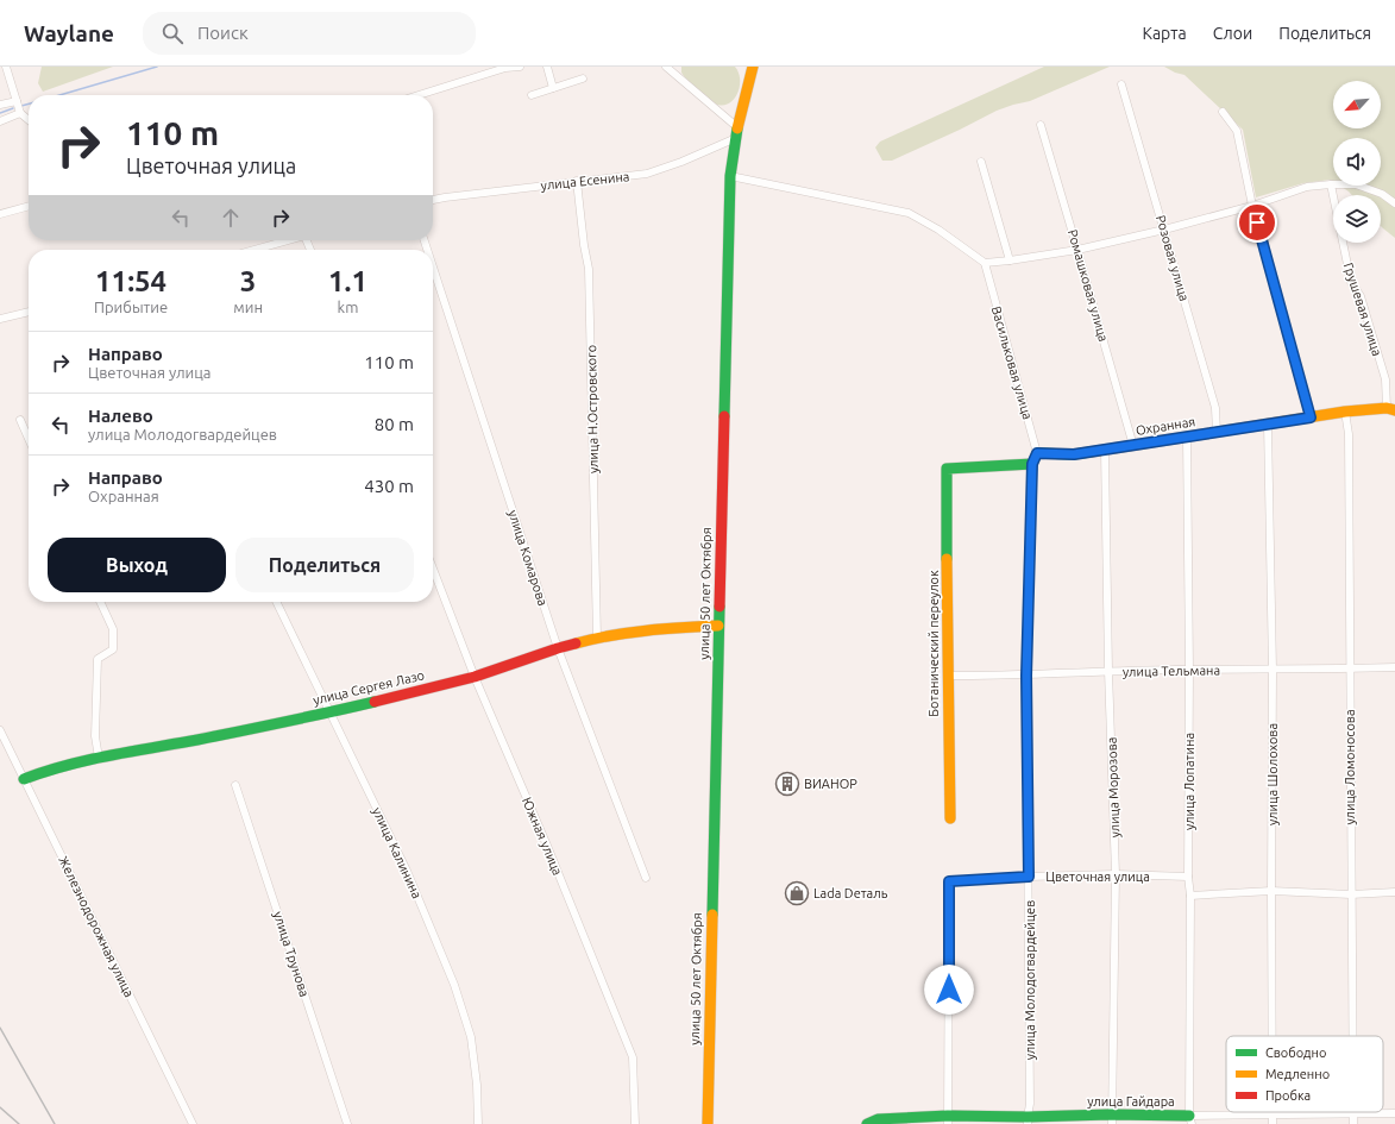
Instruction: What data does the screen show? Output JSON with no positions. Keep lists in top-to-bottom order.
{
  "streets": {
    "street": [
      "улица Есенина",
      "Розовая улица",
      "Ромашковая улица",
      "Грушевая улица",
      "Васильковая улица",
      "улица Н.Островского",
      "Охранная",
      "улица Комарова",
      "улица 50 лет Октября",
      "Ботанический переулок",
      "улица Тельмана",
      "улица Сергея Лазо",
      "улица Ломоносова",
      "улица Шолохова",
      "улица Лопатина",
      "улица Морозова",
      "Южная улица",
      "улица Калинина",
      "Цветочная улица",
      "Железнодорожная улица",
      "улица Трунова",
      "улица Молодогвардейцев",
      "улица Гайдара"
    ]
  },
  "crossings": [
    ["улица Есенина", "улица Н.Островского"],
    ["улица Есенина", "улица 50 лет Октября"],
    ["Розовая улица", "Охранная"],
    ["Ромашковая улица", "Охранная"],
    ["Грушевая улица", "Охранная"],
    ["Васильковая улица", "Охранная"],
    ["улица Н.Островского", "улица Сергея Лазо"],
    ["Охранная", "улица Ломоносова"],
    ["Охранная", "улица Шолохова"],
    ["Охранная", "улица Лопатина"],
    ["Охранная", "улица Морозова"],
    ["улица Комарова", "улица Сергея Лазо"],
    ["улица 50 лет Октября", "улица Сергея Лазо"],
    ["Ботанический переулок", "улица Тельмана"],
    ["Ботанический переулок", "улица Молодогвардейцев"],
    ["улица Тельмана", "улица Ломоносова"],
    ["улица Тельмана", "улица Шолохова"],
    ["улица Тельмана", "улица Лопатина"],
    ["улица Тельмана", "улица Морозова"],
    ["улица Тельмана", "улица Молодогвардейцев"],
    ["улица Сергея Лазо", "Южная улица"],
    ["улица Сергея Лазо", "улица Калинина"],
    ["улица Сергея Лазо", "Железнодорожная улица"],
    ["улица Ломоносова", "улица Гайдара"],
    ["улица Шолохова", "улица Гайдара"],
    ["улица Лопатина", "Цветочная улица"],
    ["улица Лопатина", "улица Гайдара"],
    ["улица Морозова", "Цветочная улица"],
    ["улица Морозова", "улица Гайдара"],
    ["Цветочная улица", "улица Молодогвардейцев"],
    ["Цветочная улица", "улица Гайдара"],
    ["улица Молодогвардейцев", "улица Гайдара"]
  ],
  "places": {
    "building": ["ВИАНОР"],
    "shop": ["Lada Dеталь"]
  },
  "legend": ["Свободно", "Медленно", "Пробка"],
  "north": "bottom left",
  "page": {
    "header": "Waylane",
    "search": "Поиск",
    "nav": ["Карта", "Слои", "Поделиться"],
    "turn": ["110 m", "Цветочная улица"],
    "eta": [
      "11:54",
      "Прибытие",
      "3",
      "мин",
      "1.1",
      "km"
    ],
    "list": [
      {
        "name": "Направо",
        "note": "Цветочная улица",
        "value": "110 m"
      },
      {
        "name": "Налево",
        "note": "улица Молодогвардейцев",
        "value": "80 m"
      },
      {
        "name": "Направо",
        "note": "Охранная",
        "value": "430 m"
      }
    ],
    "buttons": ["Выход", "Поделиться"]
  }
}
